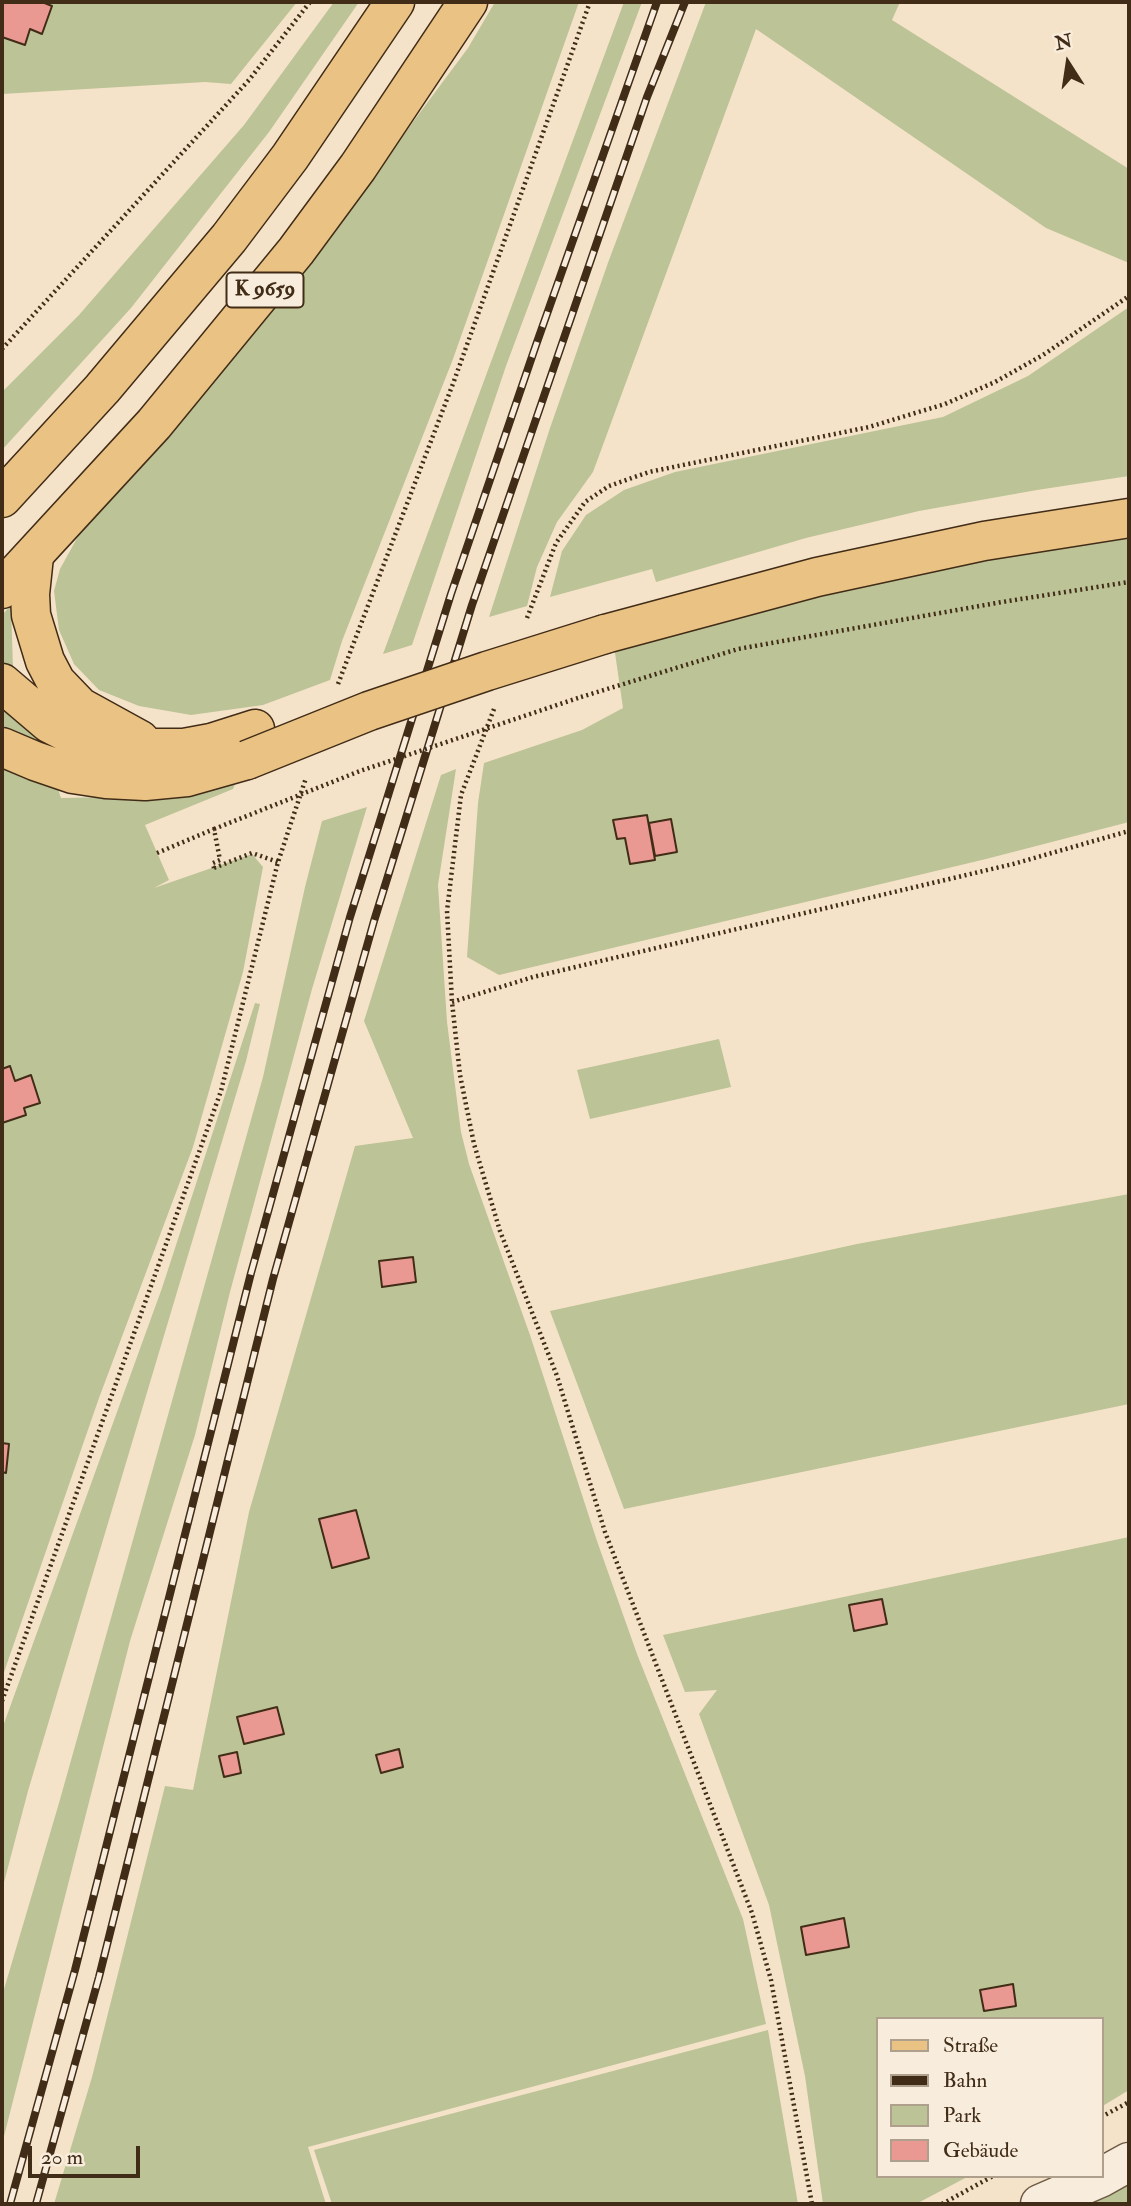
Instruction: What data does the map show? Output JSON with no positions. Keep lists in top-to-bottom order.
{
  "streets": {
    "main road": ["K 9659"]
  },
  "legend": [
    "Straße",
    "Bahn",
    "Park",
    "Gebäude"
  ],
  "scale_bar": "20 m",
  "north": "top"
}
